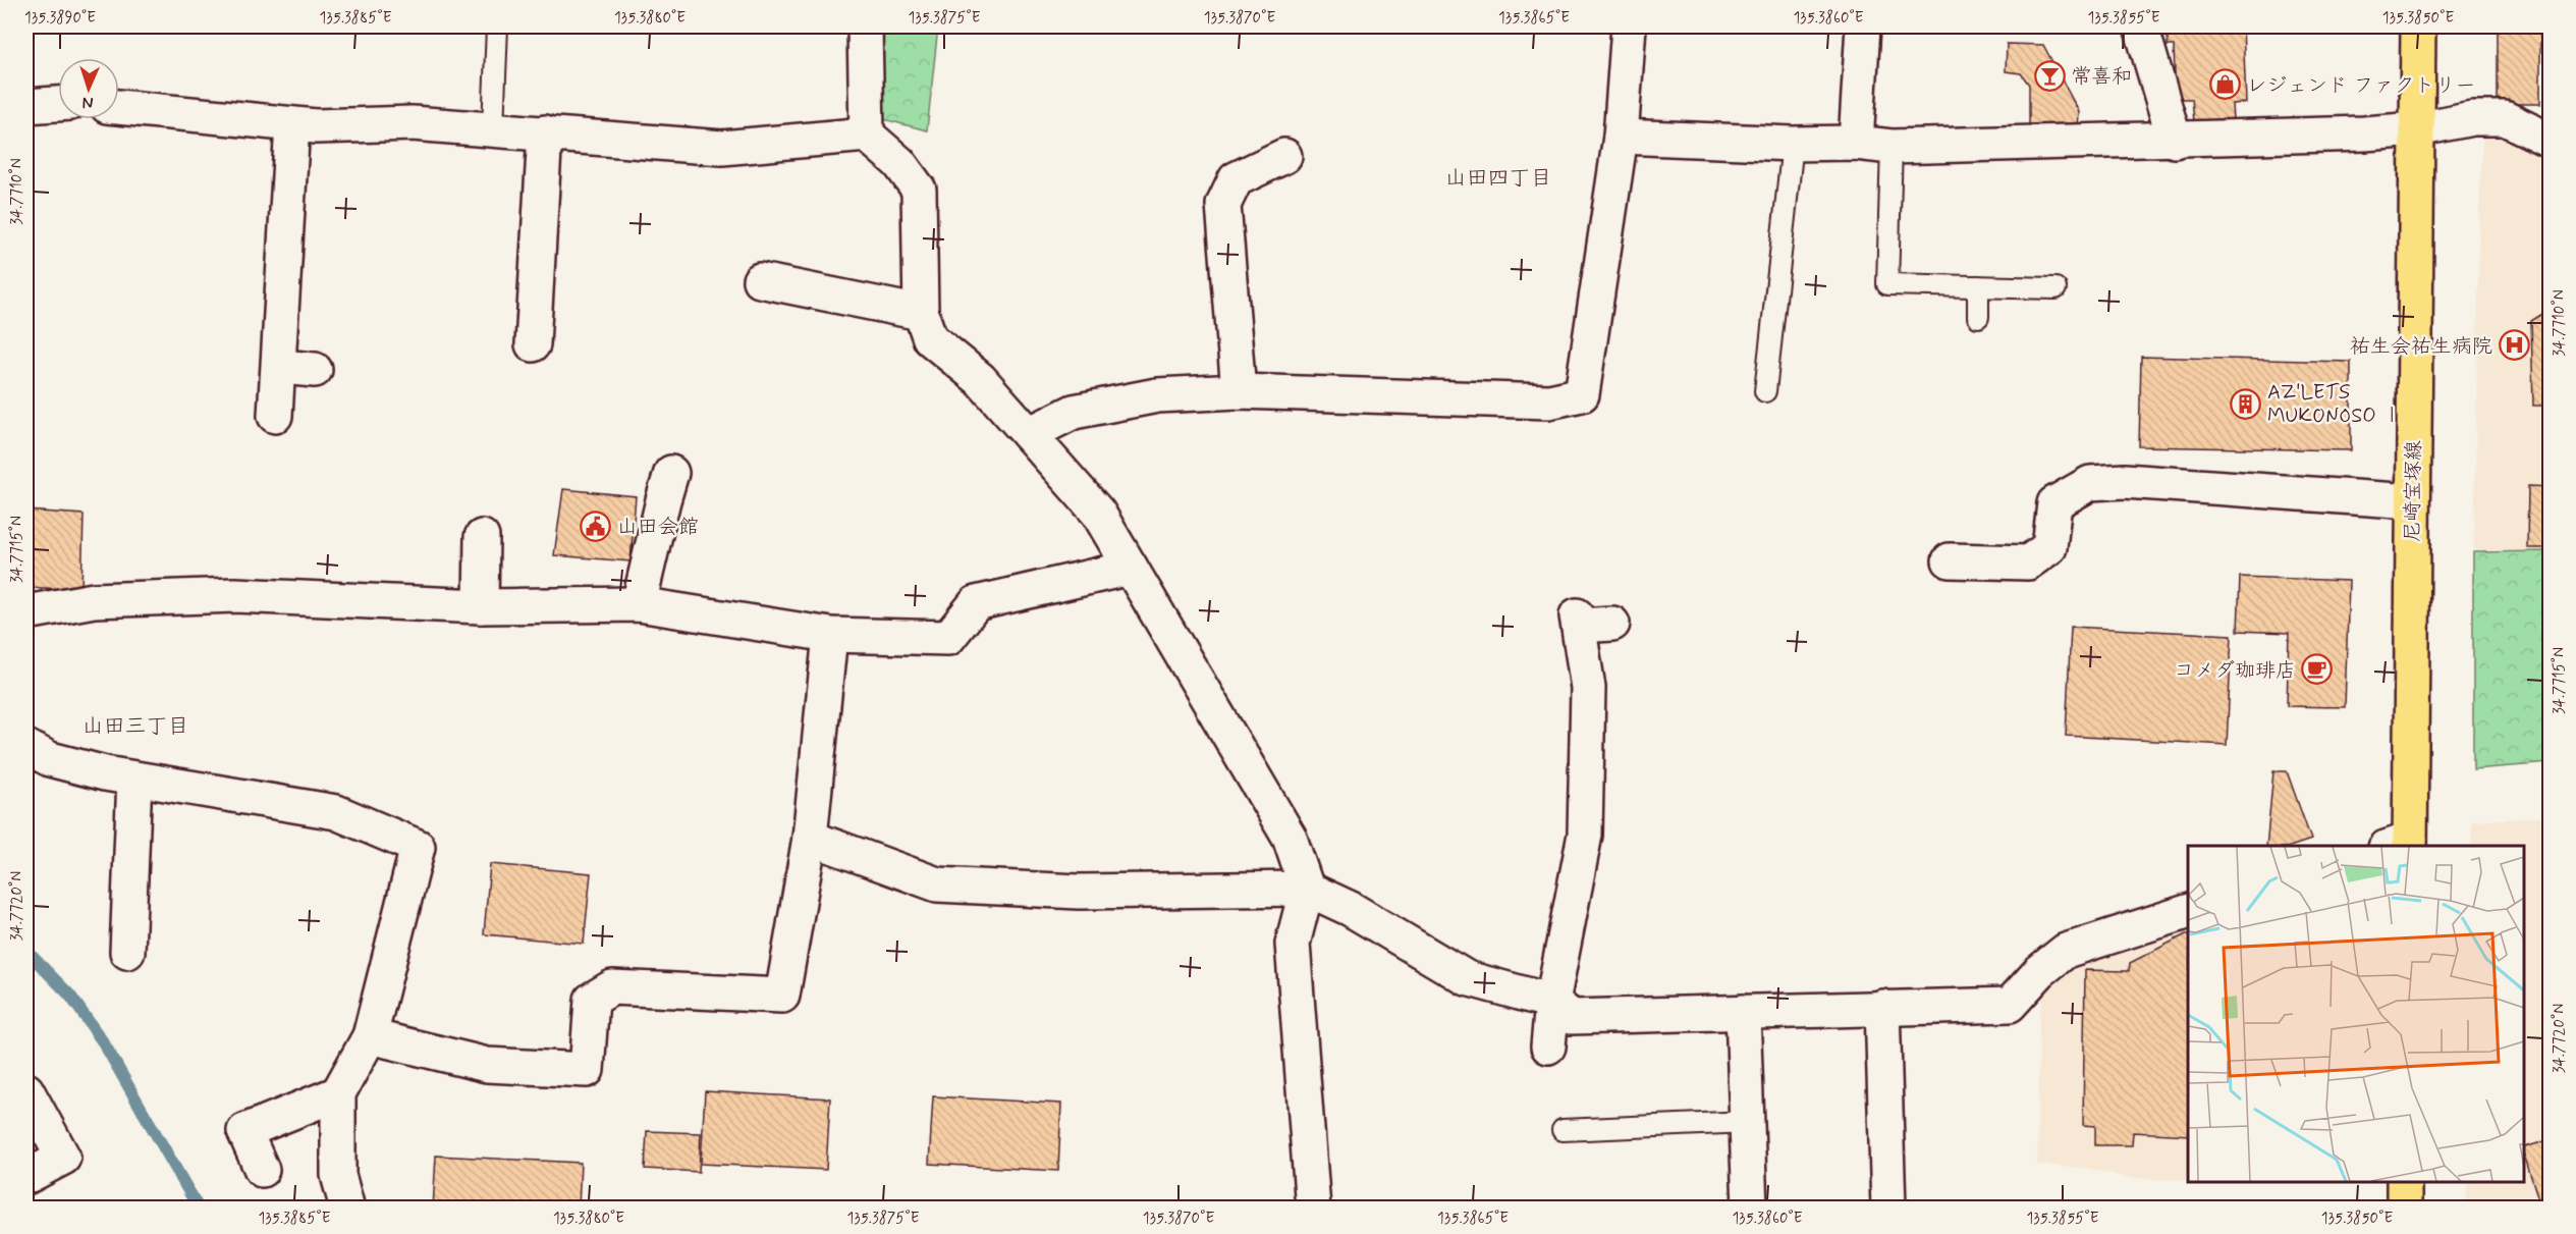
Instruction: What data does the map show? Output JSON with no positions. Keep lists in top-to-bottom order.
{
  "streets": {
    "main road": ["尼崎宝塚線"]
  },
  "districts": ["山田四丁目", "山田三丁目"],
  "places": {
    "bar": ["常喜和"],
    "shop": ["レジェンド ファクトリー"],
    "hospital": ["祐生会祐生病院"],
    "building": ["AZ'LETS MUKONOSO Ⅰ"],
    "public building": ["山田会館"],
    "cafe": ["コメダ珈琲店"]
  },
  "north": "bottom",
  "coordinates": [
    "135.3890°E",
    "135.3885°E",
    "135.3880°E",
    "135.3875°E",
    "135.3870°E",
    "135.3865°E",
    "135.3860°E",
    "135.3855°E",
    "135.3850°E",
    "34.7710°N",
    "34.7715°N",
    "34.7720°N"
  ]
}
